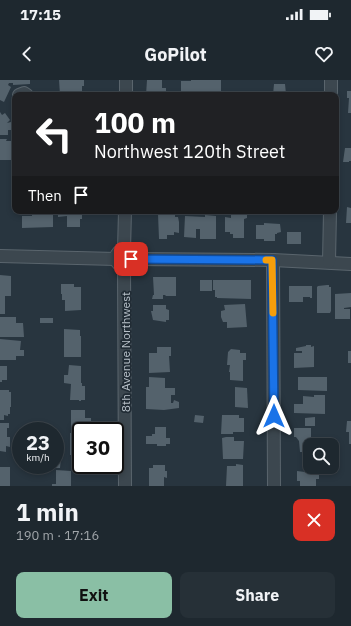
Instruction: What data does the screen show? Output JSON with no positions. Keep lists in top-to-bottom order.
{
  "streets": {
    "street": ["8th Avenue Northwest"]
  },
  "page": {
    "status": "17:15",
    "header": "GoPilot",
    "turn": ["100 m", "Northwest 120th Street"],
    "then": "Then",
    "speed": "23 km/h",
    "limit": "30",
    "heading": ["1 min", "190 m · 17:16"],
    "buttons": ["Exit", "Share"]
  }
}
